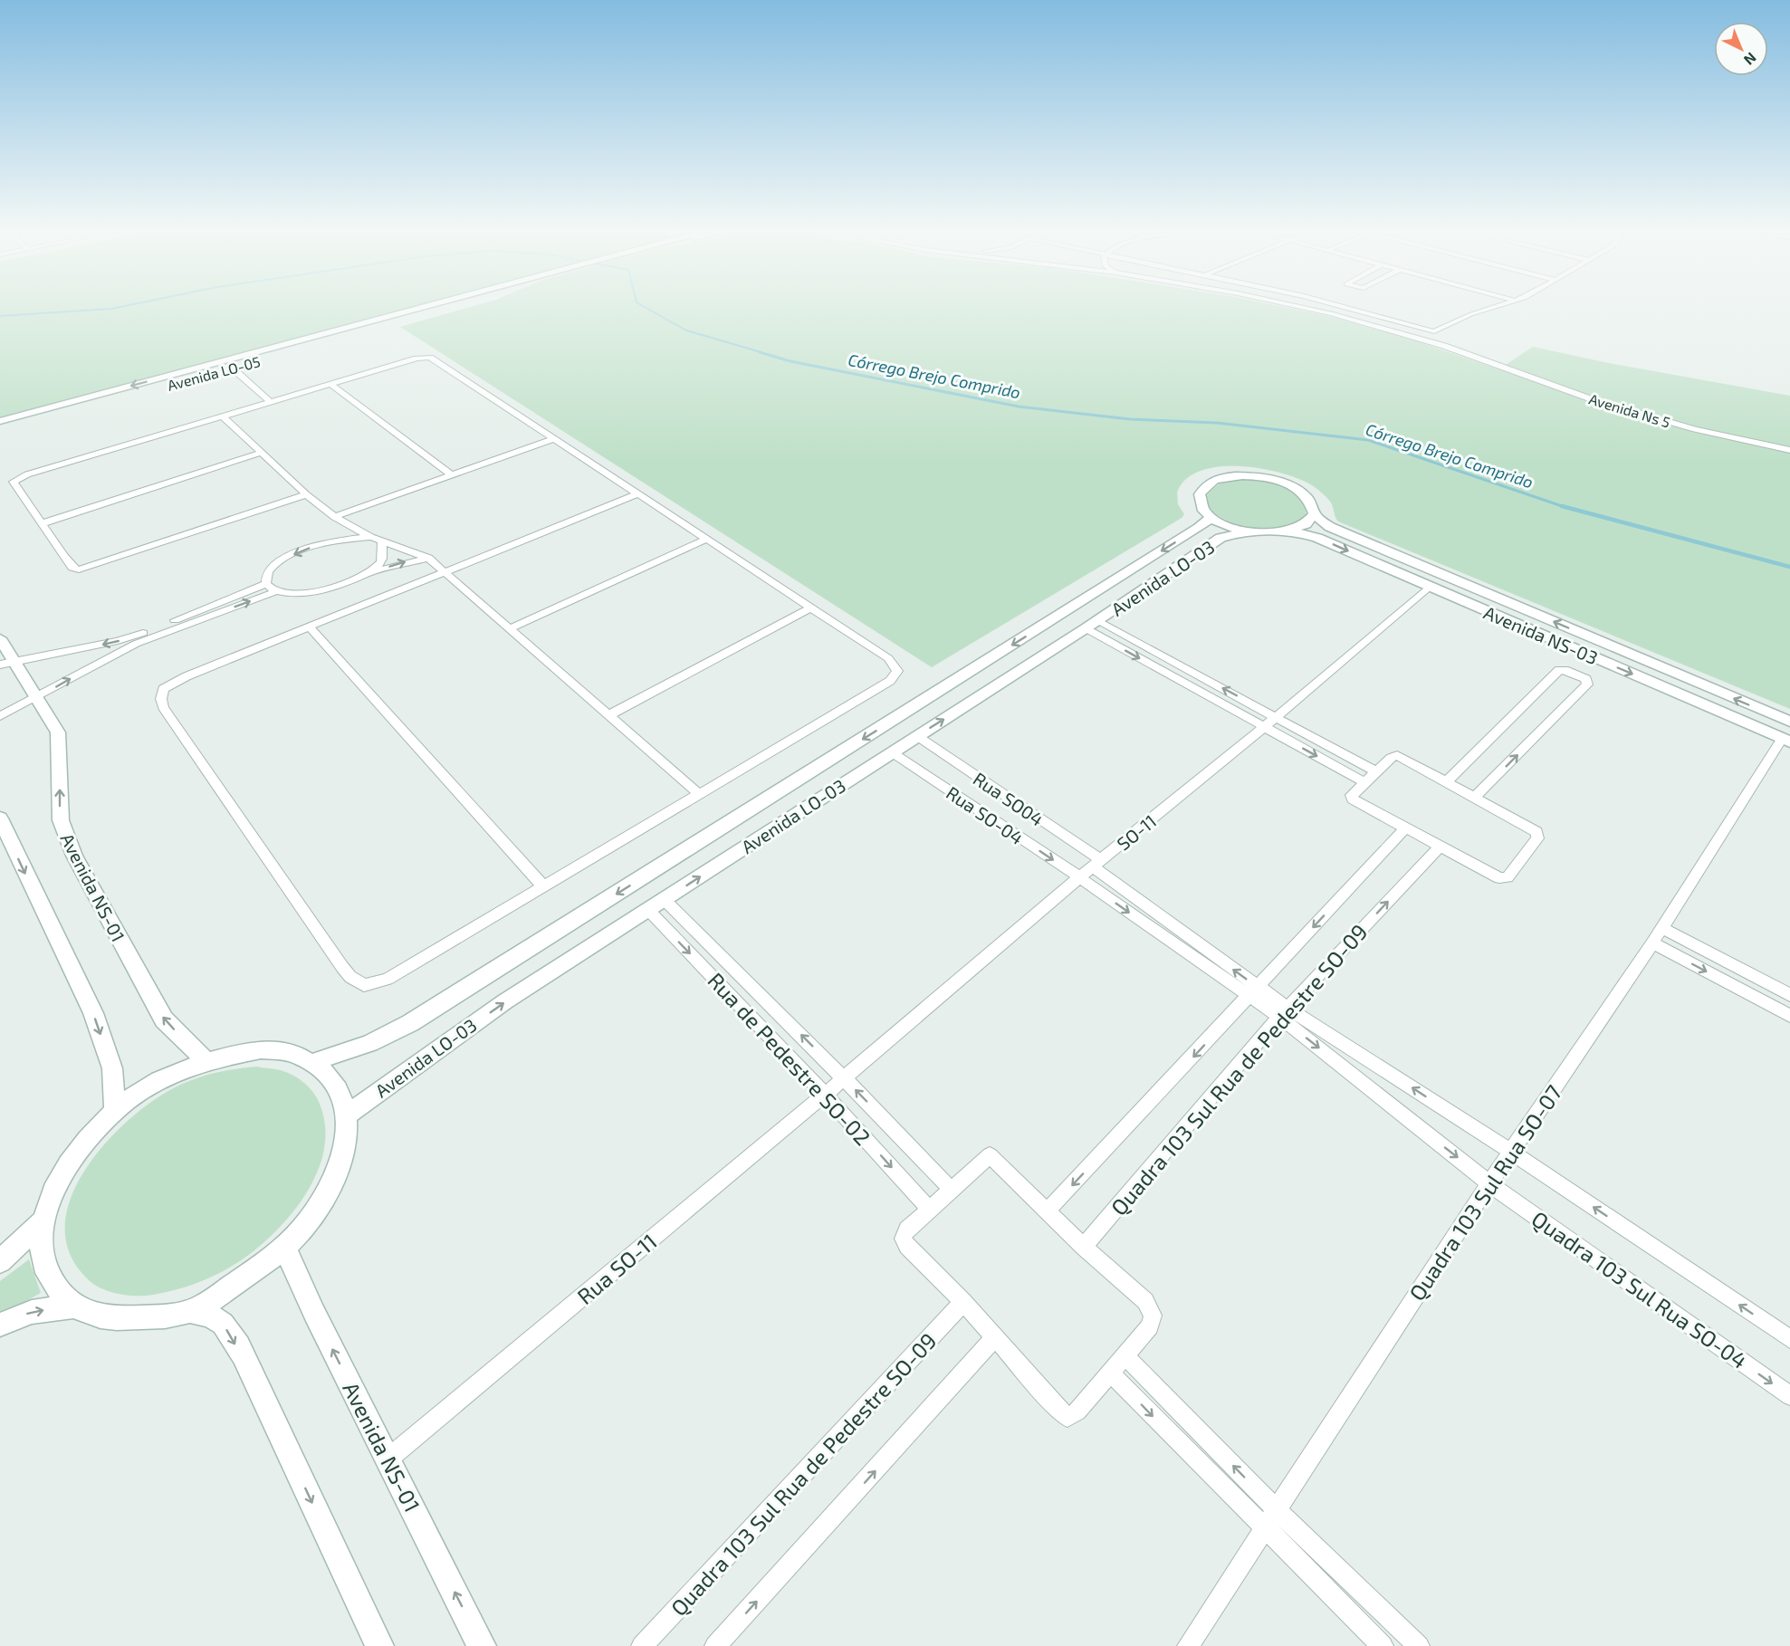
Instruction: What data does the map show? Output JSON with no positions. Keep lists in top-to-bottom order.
{
  "streets": {
    "street": [
      "Avenida LO-05",
      "Avenida Ns 5",
      "Avenida LO-03",
      "Avenida NS-03",
      "Rua SO04",
      "Rua SO-04",
      "SO-11",
      "Avenida NS-01",
      "Rua de Pedestre SO-02",
      "Quadra 103 Sul Rua de Pedestre SO-09",
      "Quadra 103 Sul Rua SO-07",
      "Rua SO-11",
      "Quadra 103 Sul Rua SO-04"
    ]
  },
  "crossings": [
    ["Avenida LO-03", "Avenida NS-03"],
    ["Avenida LO-03", "Rua SO04"],
    ["Avenida LO-03", "Rua SO-04"],
    ["Avenida LO-03", "Rua de Pedestre SO-02"],
    ["Avenida NS-03", "SO-11"],
    ["Avenida NS-03", "Quadra 103 Sul Rua SO-07"],
    ["Rua SO04", "Rua SO-04"],
    ["Rua SO04", "SO-11"],
    ["Rua SO04", "Quadra 103 Sul Rua de Pedestre SO-09"],
    ["Rua SO-04", "SO-11"],
    ["Rua SO-04", "Quadra 103 Sul Rua de Pedestre SO-09"],
    ["SO-11", "Rua de Pedestre SO-02"],
    ["SO-11", "Rua SO-11"],
    ["Avenida NS-01", "Rua SO-11"],
    ["Rua de Pedestre SO-02", "Rua SO-11"],
    ["Quadra 103 Sul Rua de Pedestre SO-09", "Quadra 103 Sul Rua SO-04"],
    ["Quadra 103 Sul Rua SO-07", "Quadra 103 Sul Rua SO-04"]
  ],
  "one_way": ["Rua SO04", "Rua SO-04"],
  "water": ["Córrego Brejo Comprido"],
  "north": "bottom right"
}
